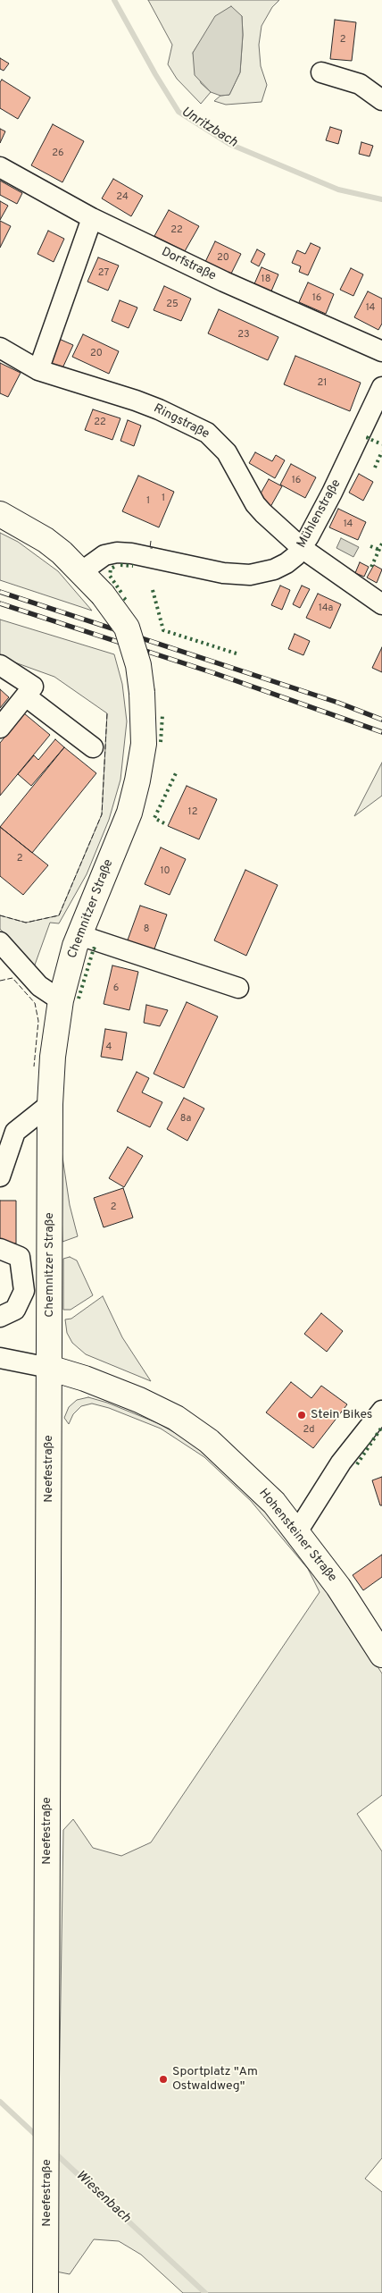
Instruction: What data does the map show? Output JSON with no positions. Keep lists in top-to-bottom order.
{
  "streets": {
    "main road": ["Chemnitzer Straße", "Neefestraße", "Hohensteiner Straße"],
    "street": ["Dorfstraße", "Ringstraße", "Mühlenstraße"]
  },
  "crossings": [
    ["Ringstraße", "Mühlenstraße"],
    ["Mühlenstraße", "Chemnitzer Straße"],
    ["Chemnitzer Straße", "Neefestraße"],
    ["Chemnitzer Straße", "Hohensteiner Straße"],
    ["Neefestraße", "Hohensteiner Straße"]
  ],
  "water": ["Unritzbach", "Wiesenbach"],
  "places": ["Stein Bikes", "Sportplatz \"Am Ostwaldweg\""],
  "house_numbers": [
    "2",
    "26",
    "24",
    "22",
    "20",
    "27",
    "18",
    "16",
    "25",
    "14",
    "23",
    "20",
    "21",
    "22",
    "16",
    "1",
    "1",
    "14",
    "14a",
    "12",
    "2",
    "10",
    "8",
    "6",
    "4",
    "8a",
    "2",
    "2d"
  ]
}
